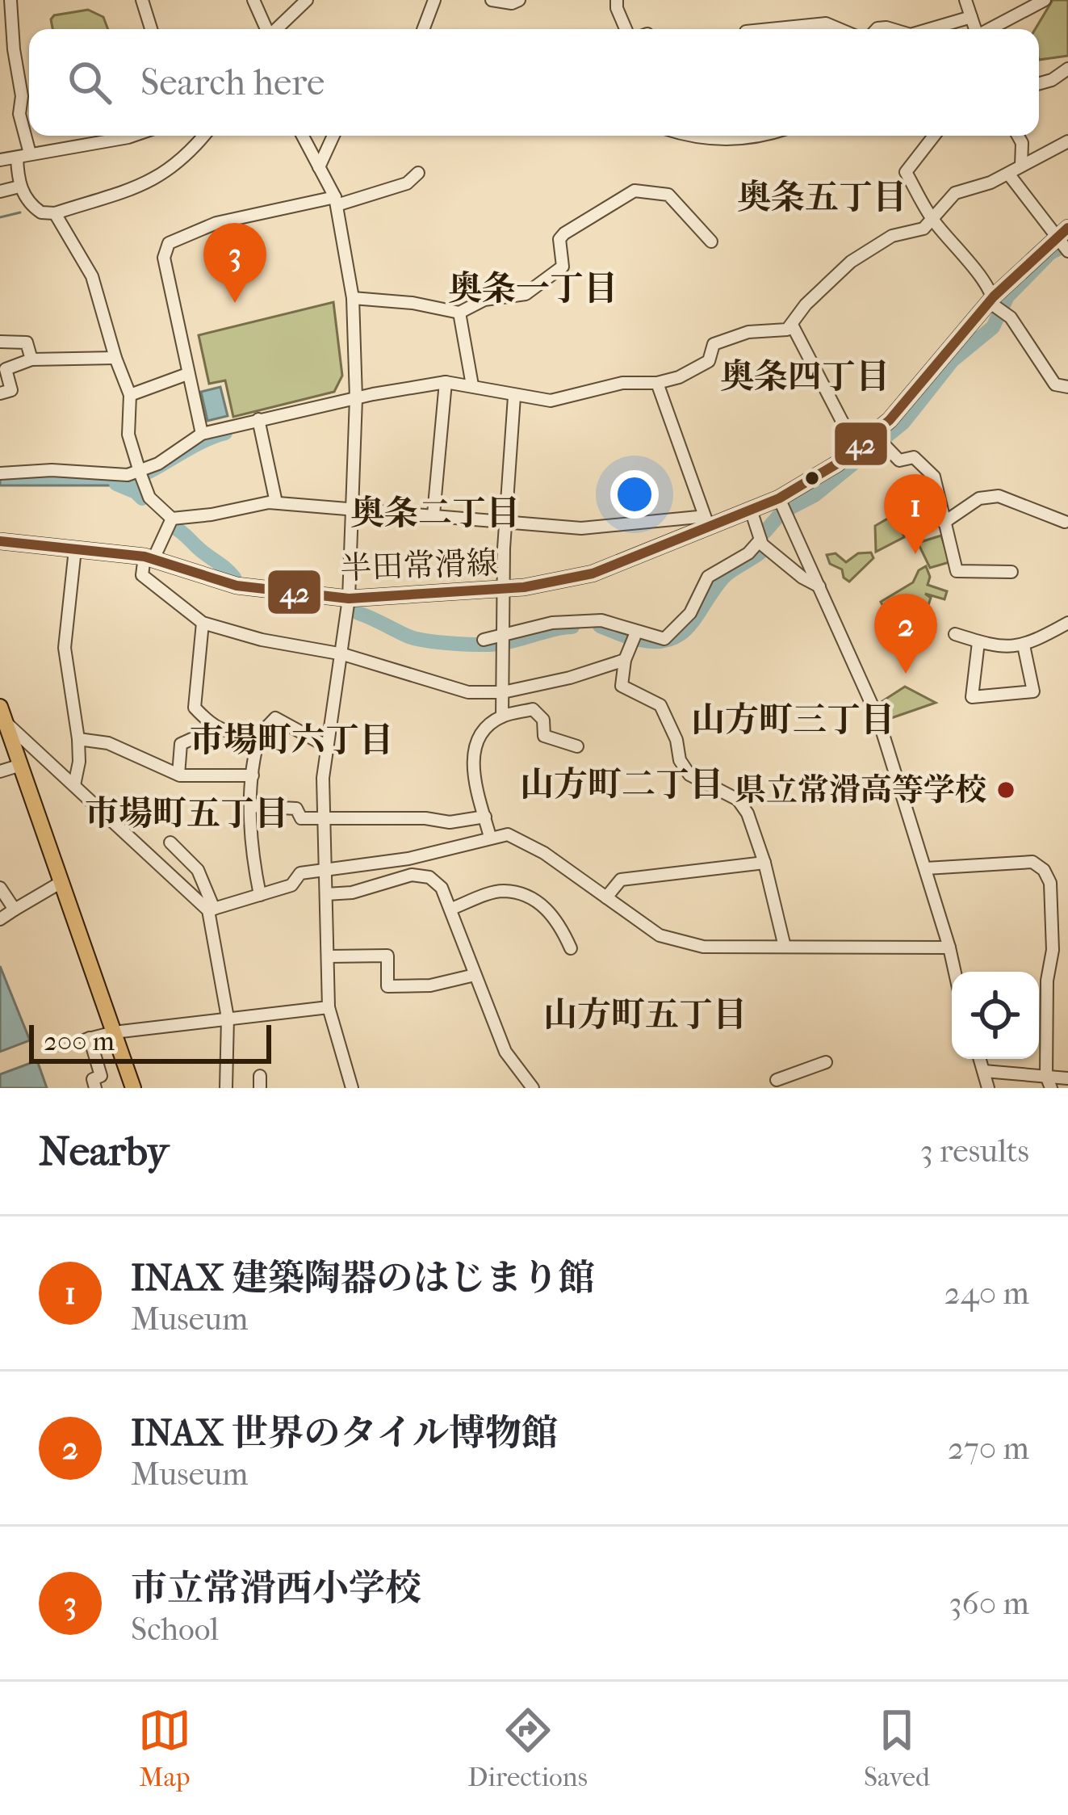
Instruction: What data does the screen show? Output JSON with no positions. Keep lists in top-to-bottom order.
{
  "streets": {
    "main road": ["半田常滑線"]
  },
  "districts": [
    "奥条五丁目",
    "奥条一丁目",
    "奥条四丁目",
    "奥条二丁目",
    "山方町三丁目",
    "市場町六丁目",
    "山方町二丁目",
    "市場町五丁目",
    "山方町五丁目"
  ],
  "places": ["県立常滑高等学校"],
  "lines": ["transit line 42"],
  "scale_bar": "200 m",
  "page": {
    "search": "Search here",
    "pins": ["3", "1", "2"],
    "scale": "200 m",
    "heading": ["Nearby", "3 results"],
    "list": [
      {
        "mark": "1",
        "name": "INAX 建築陶器のはじまり館",
        "note": "Museum",
        "value": "240 m"
      },
      {
        "mark": "2",
        "name": "INAX 世界のタイル博物館",
        "note": "Museum",
        "value": "270 m"
      },
      {
        "mark": "3",
        "name": "市立常滑西小学校",
        "note": "School",
        "value": "360 m"
      }
    ],
    "nav": ["Map", "Directions", "Saved"]
  }
}
